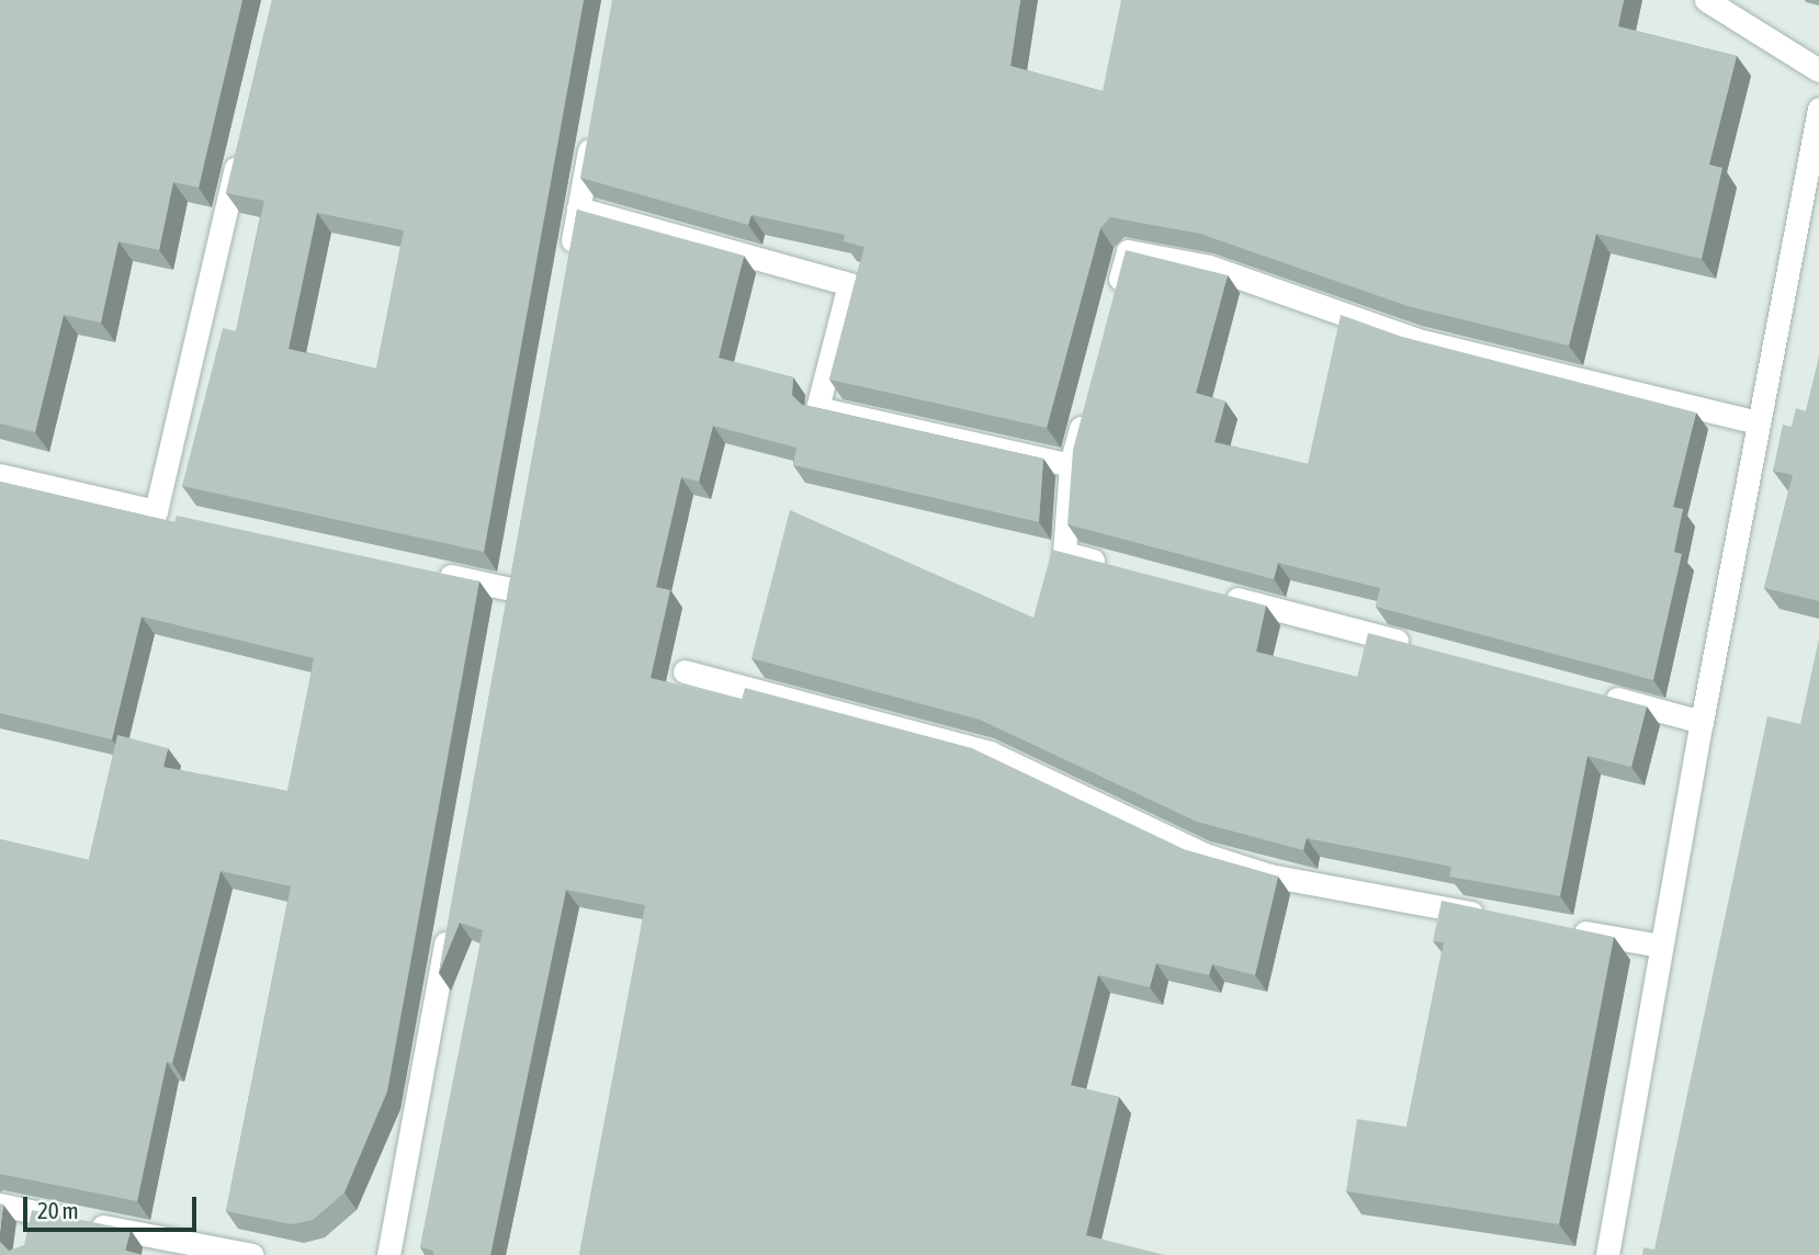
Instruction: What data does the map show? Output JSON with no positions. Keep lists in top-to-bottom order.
{
  "scale_bar": "20 m"
}
